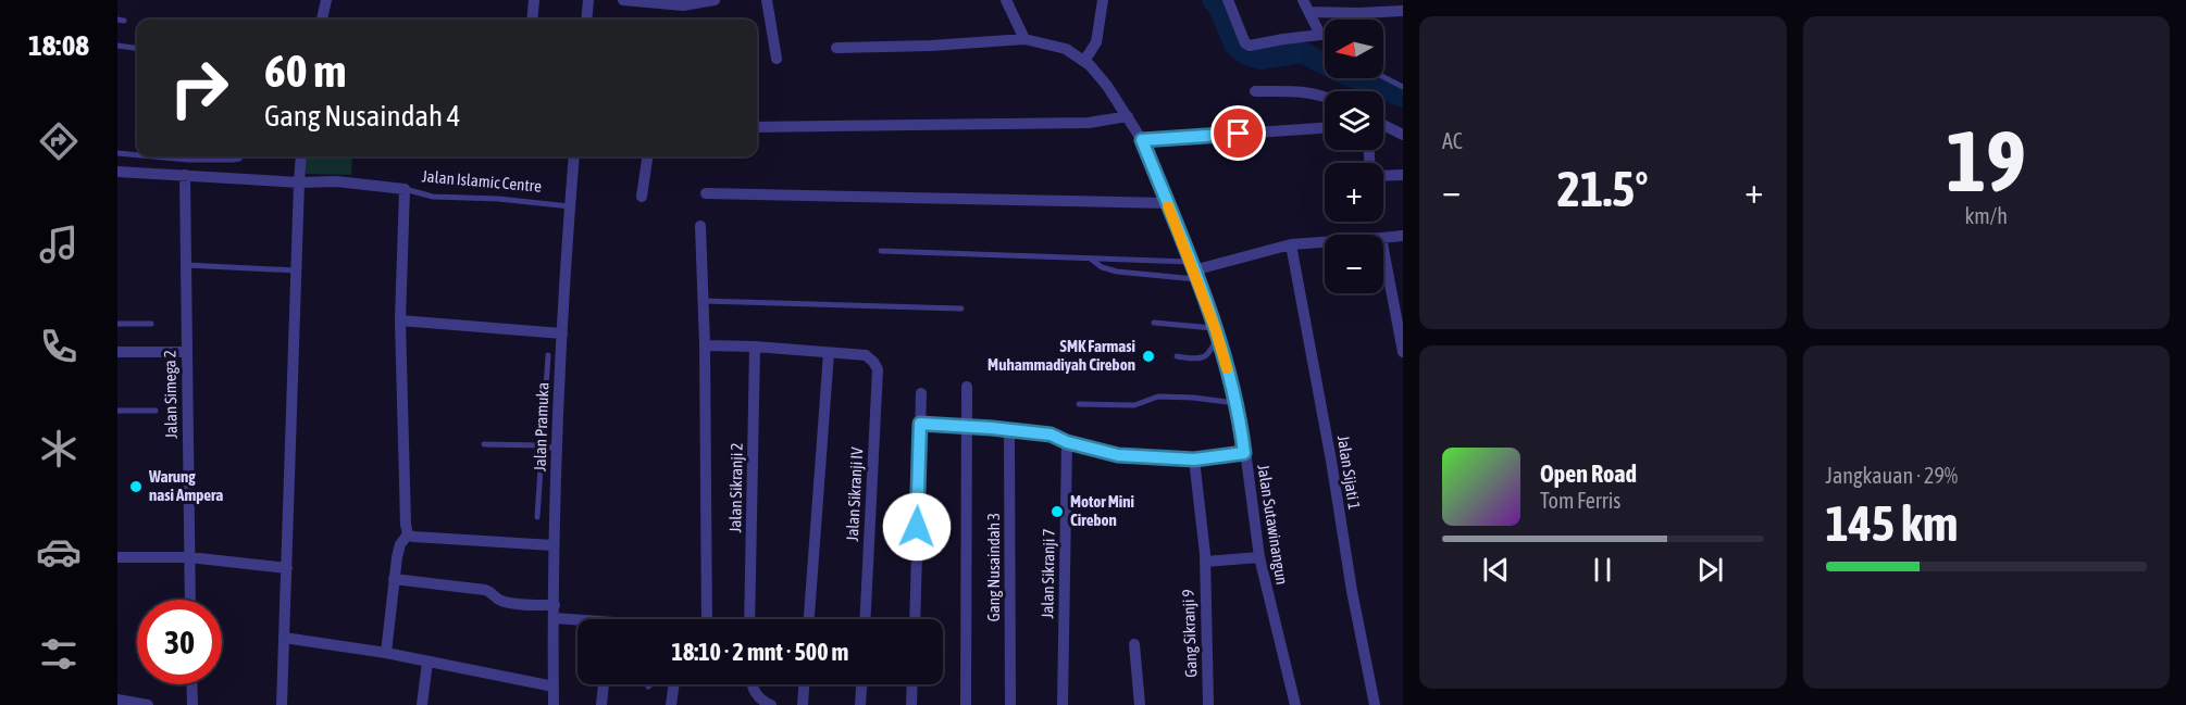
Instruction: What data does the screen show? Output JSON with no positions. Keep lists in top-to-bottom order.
{
  "streets": {
    "street": [
      "Jalan Islamic Centre",
      "Jalan Simega 2",
      "Jalan Pramuka",
      "Jalan Sijati 1",
      "Jalan Sikranji 2",
      "Jalan Sikranji IV",
      "Jalan Sutawinangun",
      "Gang Nusaindah 3",
      "Jalan Sikranji 7",
      "Gang Sikranji 9"
    ]
  },
  "crossings": [
    ["Jalan Islamic Centre", "Jalan Simega 2"],
    ["Jalan Islamic Centre", "Jalan Pramuka"]
  ],
  "places": ["SMK Farmasi Muhammadiyah Cirebon", "Warung nasi Ampera", "Motor Mini Cirebon"],
  "north": "left",
  "page": {
    "tabs": "18:08",
    "tile": [
      "AC",
      ["19", "km/h"],
      ["Jangkauan · 29%", "145 km"]
    ],
    "map_buttons": ["+", "−"],
    "turn": ["60 m", "Gang Nusaindah 4"],
    "heat": ["−", "21.5°", "+"],
    "song": ["Open Road", "Tom Ferris"],
    "limit": "30",
    "trip": "18:10 · 2 mnt · 500 m"
  }
}
